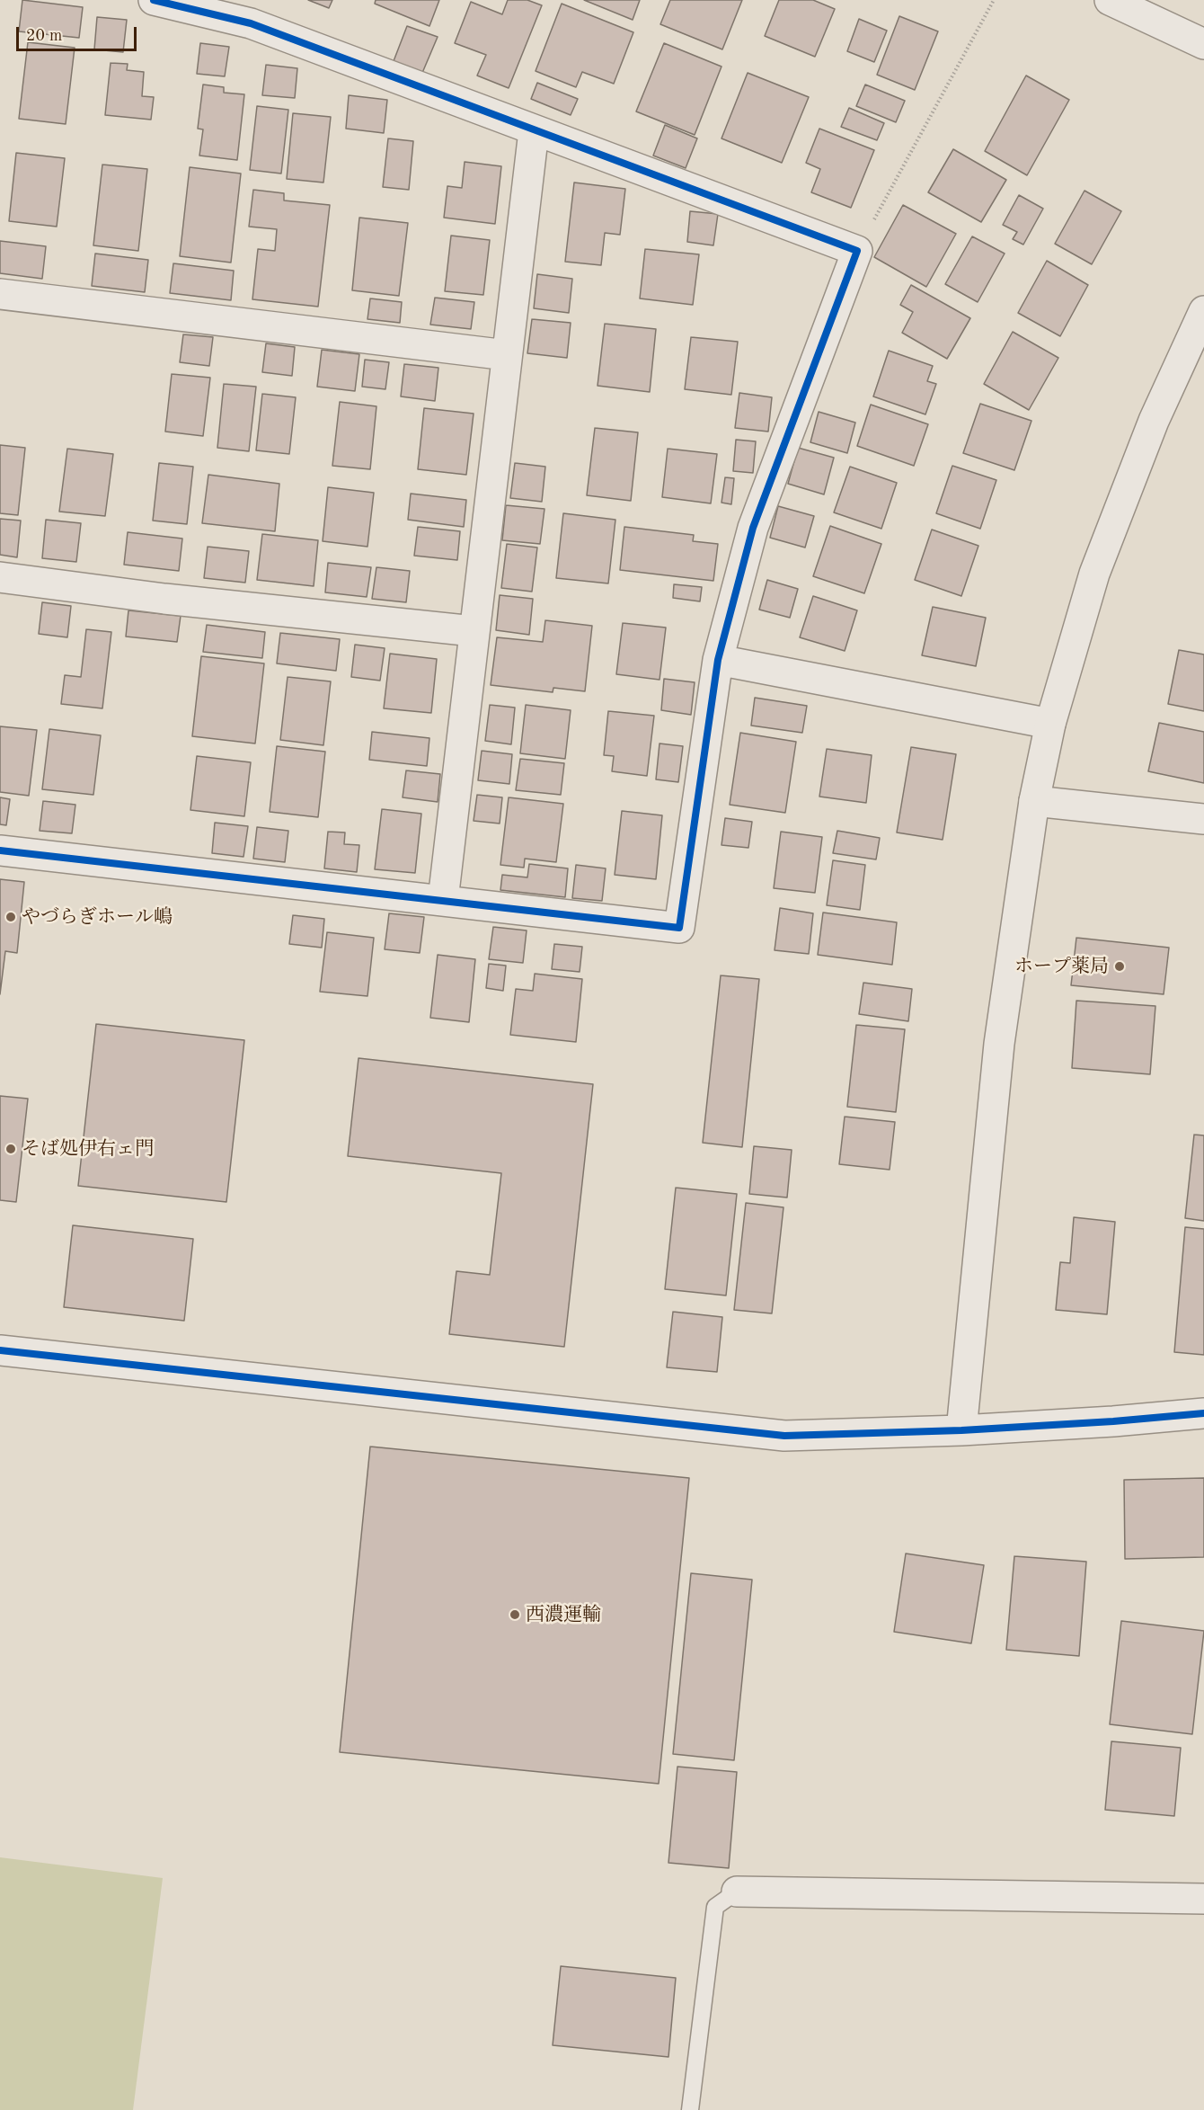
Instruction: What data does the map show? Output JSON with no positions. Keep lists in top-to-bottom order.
{
  "places": [
    "やづらぎホール嶋",
    "ホープ薬局",
    "そば処伊右ェ門",
    "西濃運輸"
  ],
  "scale_bar": "20 m"
}
